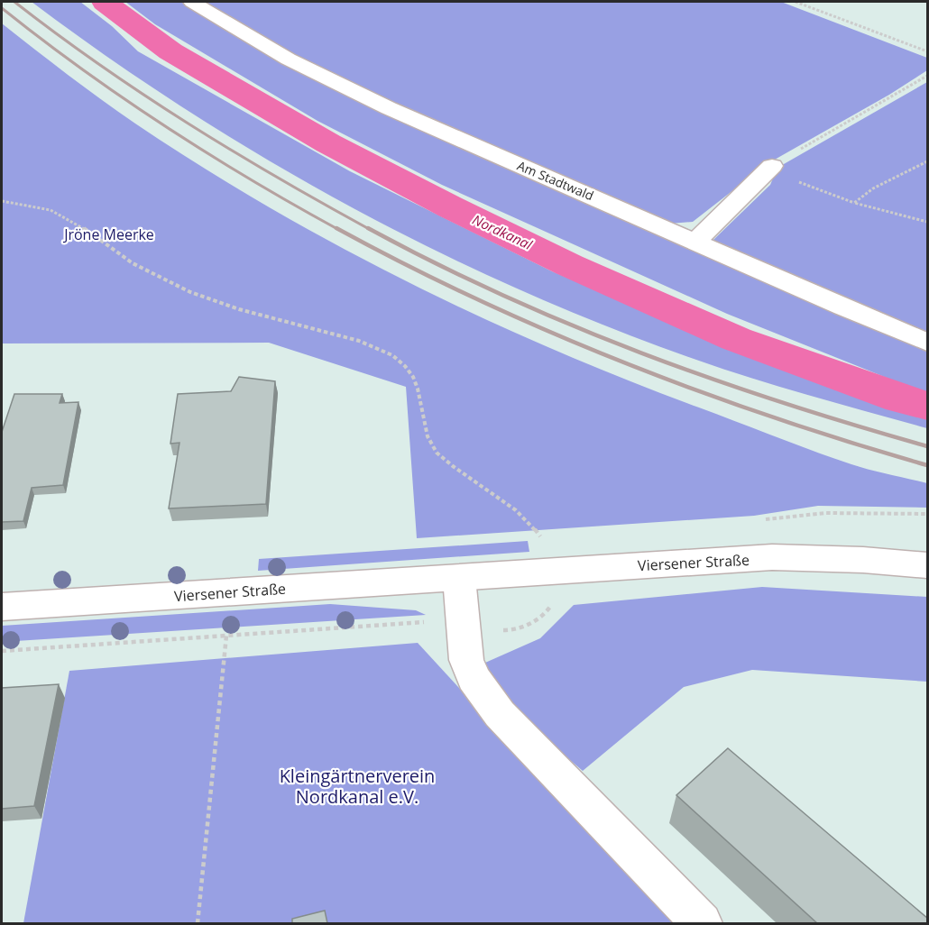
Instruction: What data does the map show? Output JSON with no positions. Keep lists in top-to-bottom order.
{
  "streets": {
    "street": ["Am Stadtwald", "Viersener Straße"]
  },
  "water": ["Nordkanal"],
  "parks": ["Jröne Meerke", "Kleingärtnerverein Nordkanal e.V."]
}
